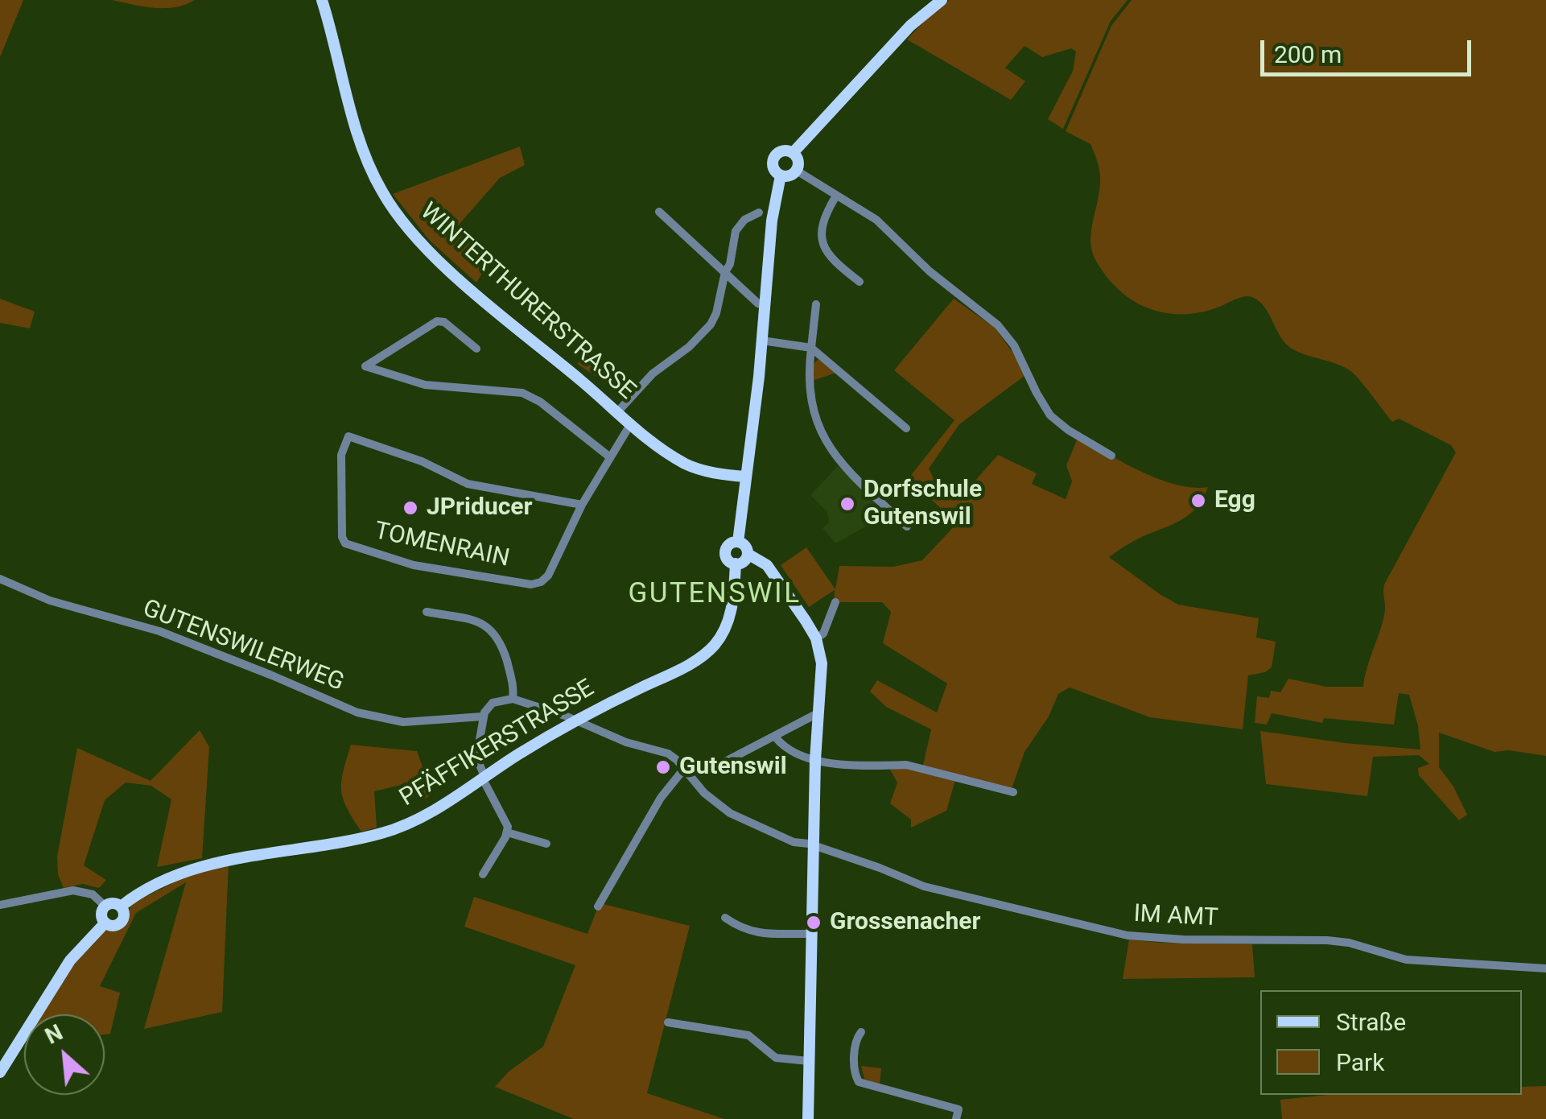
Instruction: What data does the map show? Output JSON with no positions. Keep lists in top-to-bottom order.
{
  "streets": {
    "main road": ["WINTERTHURERSTRASSE", "PFÄFFIKERSTRASSE"],
    "street": ["TOMENRAIN", "GUTENSWILERWEG", "IM AMT"]
  },
  "crossings": [
    ["PFÄFFIKERSTRASSE", "IM AMT"]
  ],
  "districts": ["GUTENSWIL"],
  "places": [
    "Egg",
    "Dorfschule Gutenswil",
    "JPriducer",
    "Gutenswil",
    "Grossenacher"
  ],
  "legend": ["Straße", "Park"],
  "scale_bar": "200 m",
  "north": "top left"
}
